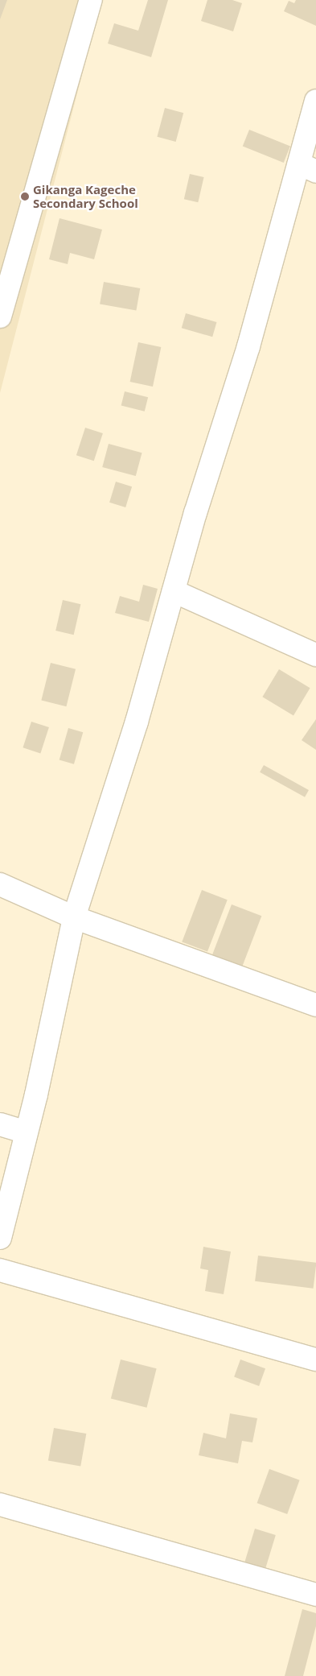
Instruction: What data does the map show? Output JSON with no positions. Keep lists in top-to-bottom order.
{
  "places": ["Gikanga Kageche Secondary School"]
}
